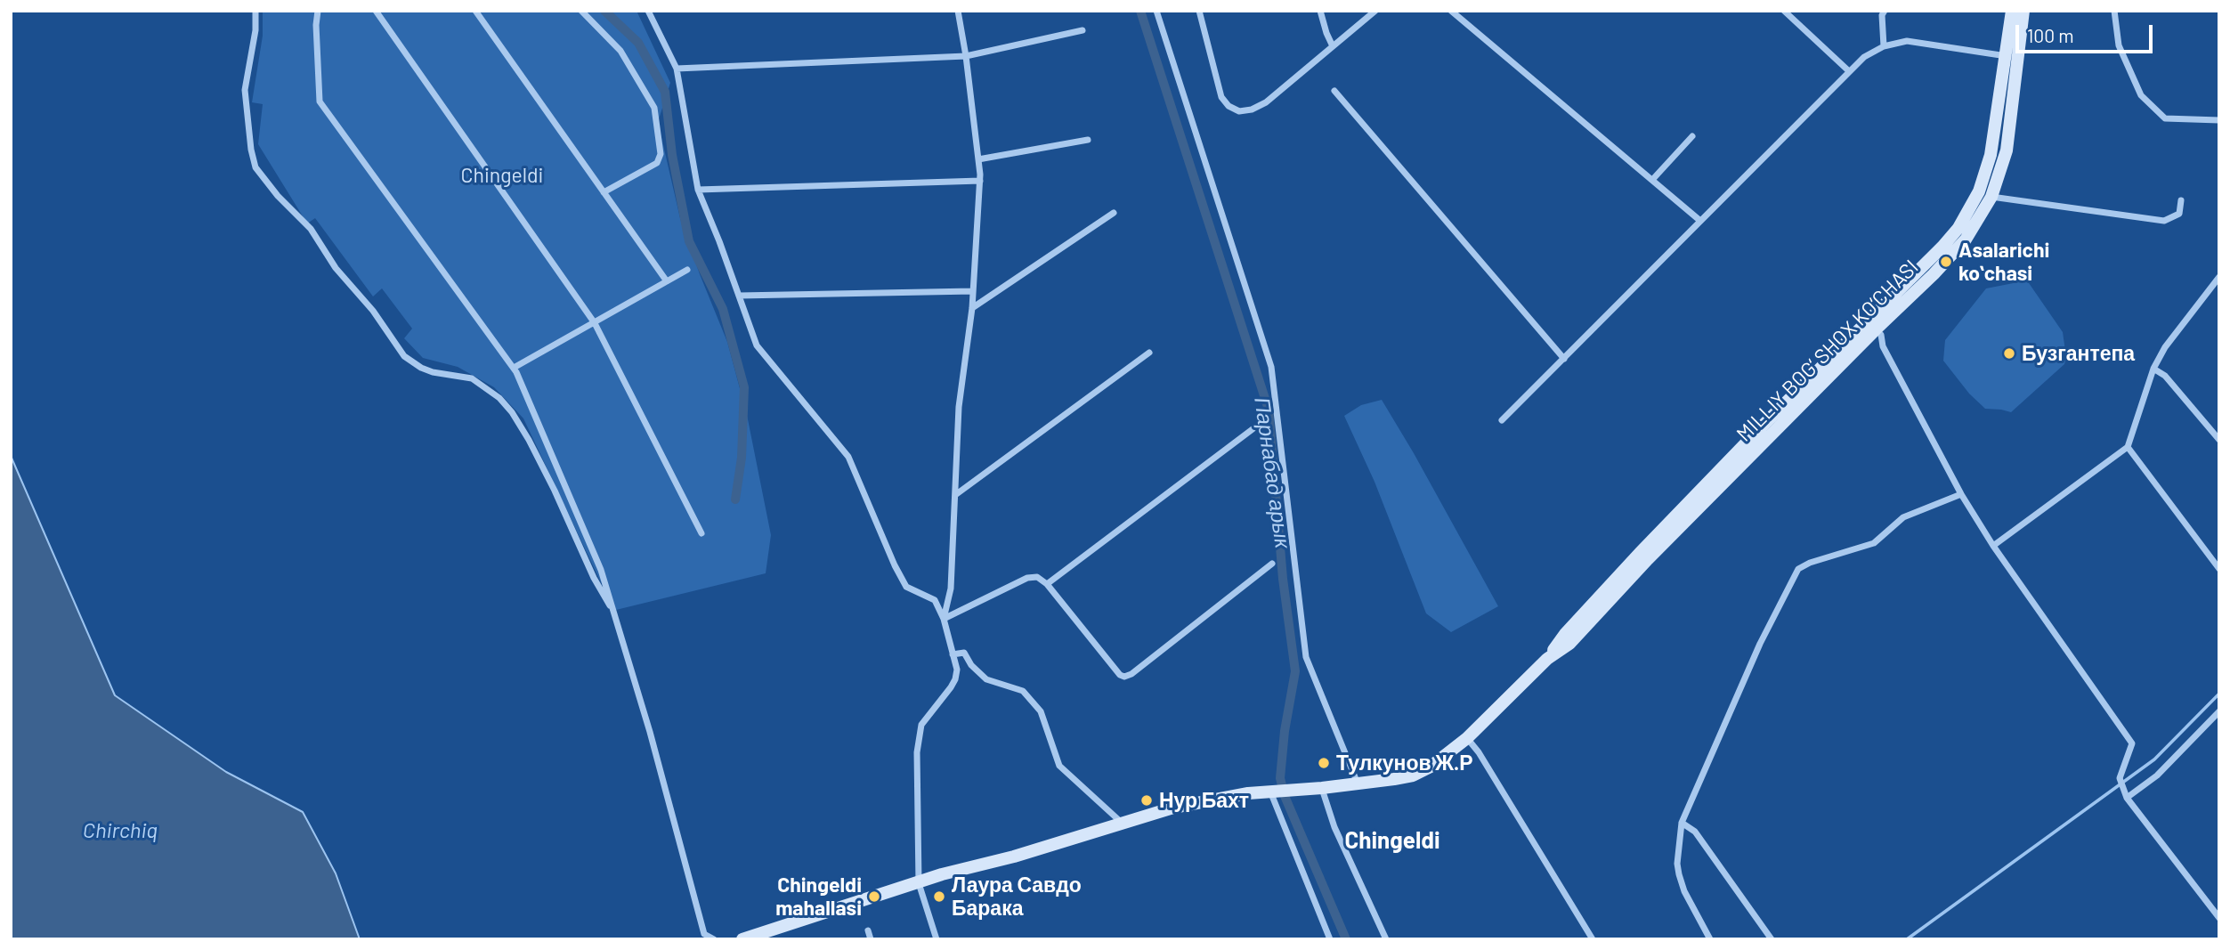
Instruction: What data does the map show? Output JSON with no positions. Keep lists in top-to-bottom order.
{
  "streets": {
    "main road": ["MILLIY BOG‘ SHOX KO‘CHASI"]
  },
  "districts": ["Chingeldi"],
  "water": ["Парнабад арык", "Chirchiq"],
  "parks": ["Chingeldi"],
  "places": [
    "Asalarichi koʻchasi",
    "Бузгантепа",
    "Тулкунов Ж.Р",
    "Нур Бахт",
    "Chingeldi mahallasi",
    "Лаура Савдо Барака"
  ],
  "scale_bar": "100 m"
}
